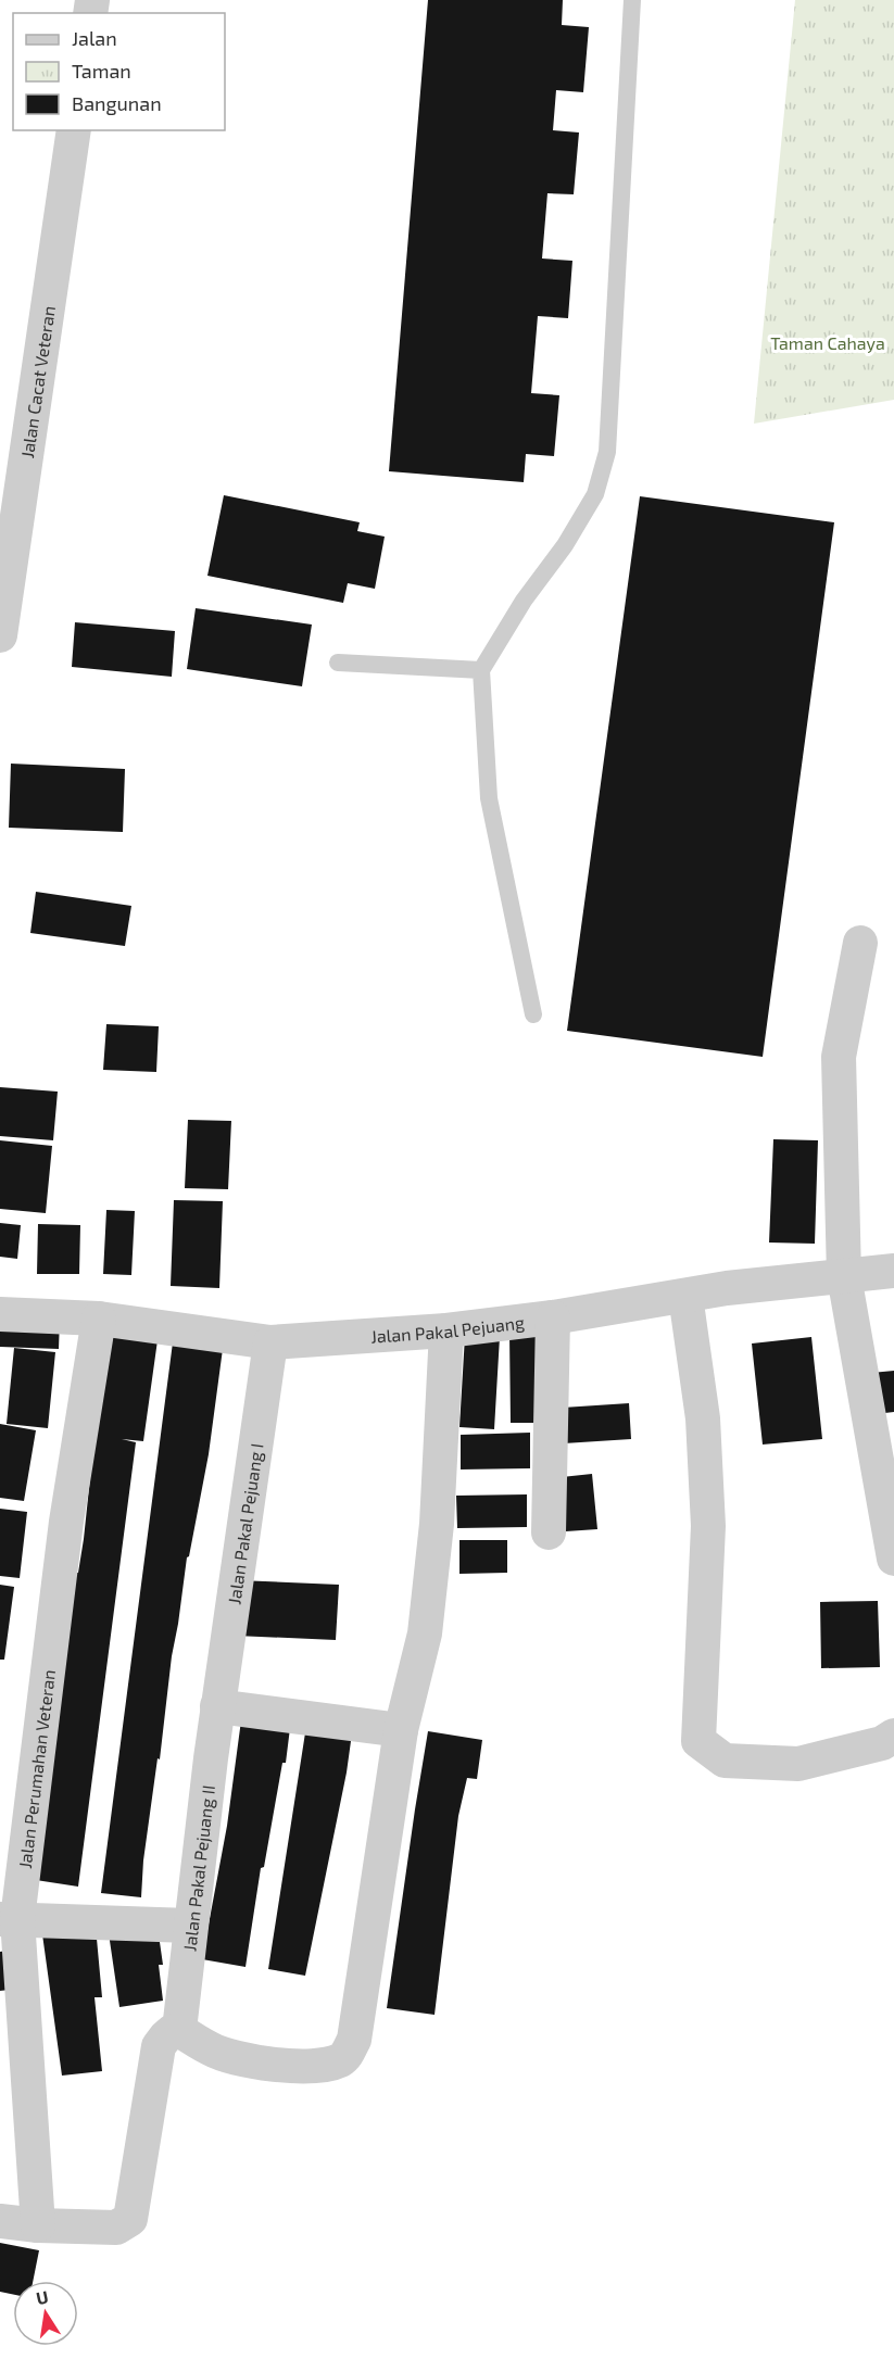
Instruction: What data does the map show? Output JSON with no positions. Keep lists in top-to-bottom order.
{
  "streets": {
    "street": [
      "Jalan Cacat Veteran",
      "Jalan Pakal Pejuang",
      "Jalan Pakal Pejuang I",
      "Jalan Perumahan Veteran",
      "Jalan Pakal Pejuang II"
    ]
  },
  "crossings": [
    ["Jalan Pakal Pejuang", "Jalan Pakal Pejuang I"],
    ["Jalan Pakal Pejuang", "Jalan Perumahan Veteran"],
    ["Jalan Pakal Pejuang I", "Jalan Pakal Pejuang II"]
  ],
  "parks": ["Taman Cahaya"],
  "legend": ["Jalan", "Taman", "Bangunan"],
  "north": "top"
}
